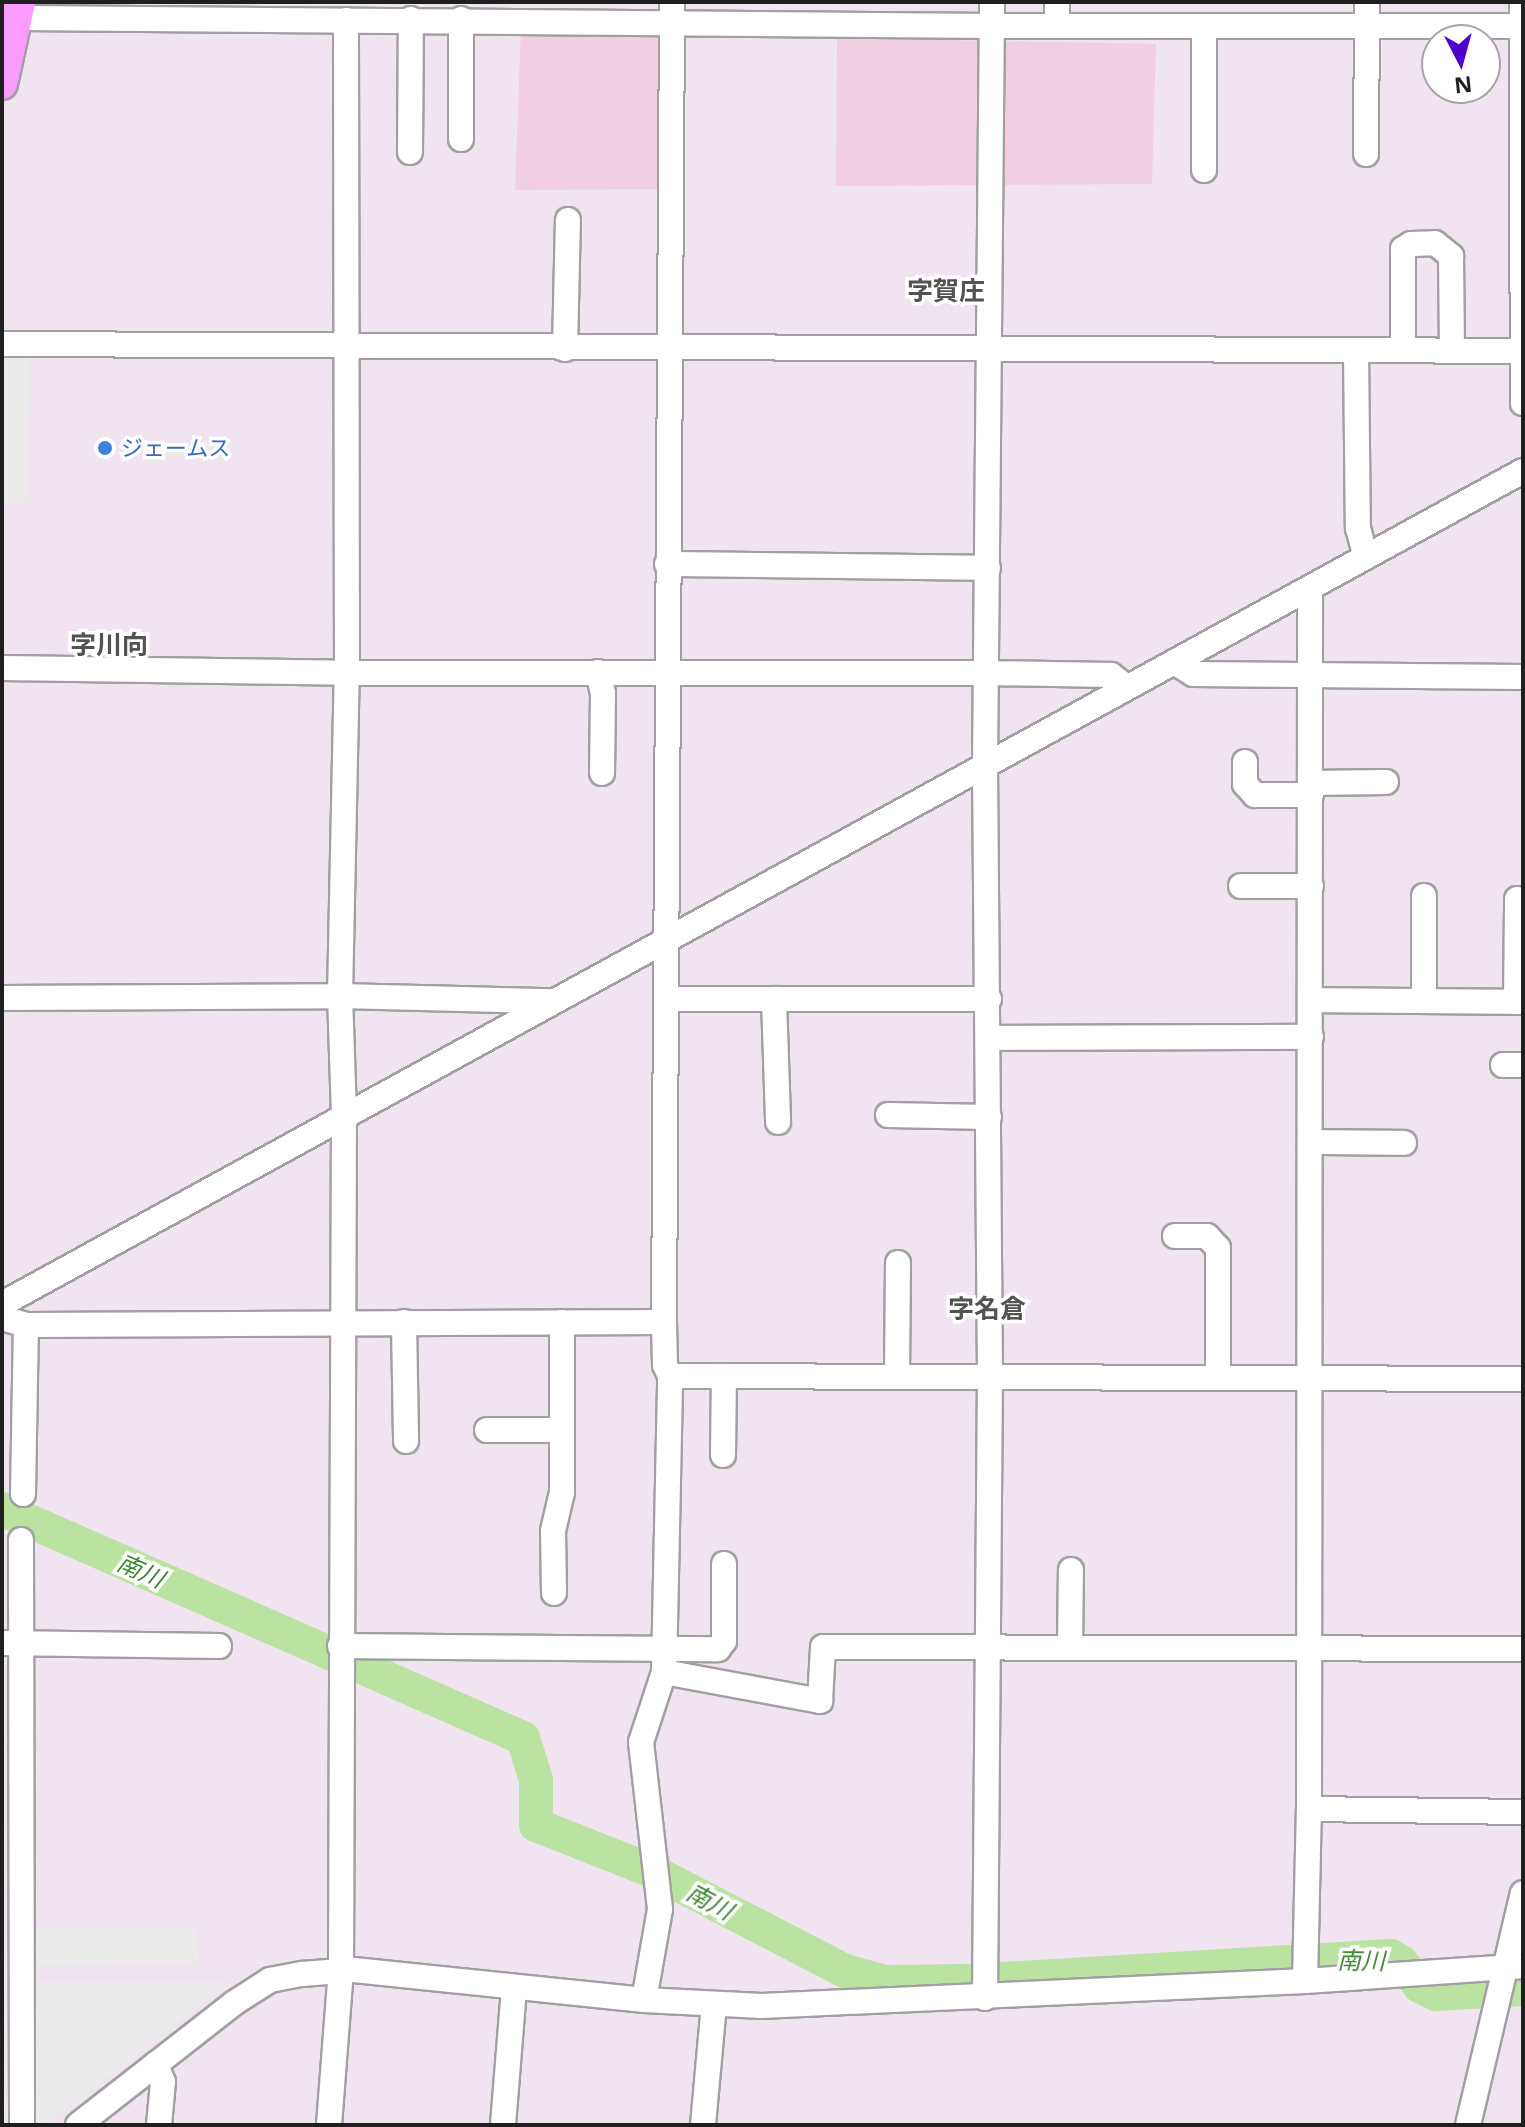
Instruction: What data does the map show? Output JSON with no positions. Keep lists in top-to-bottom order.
{
  "districts": ["字賀庄", "字川向", "字名倉"],
  "water": ["南川"],
  "places": ["ジェームス"],
  "north": "bottom"
}
